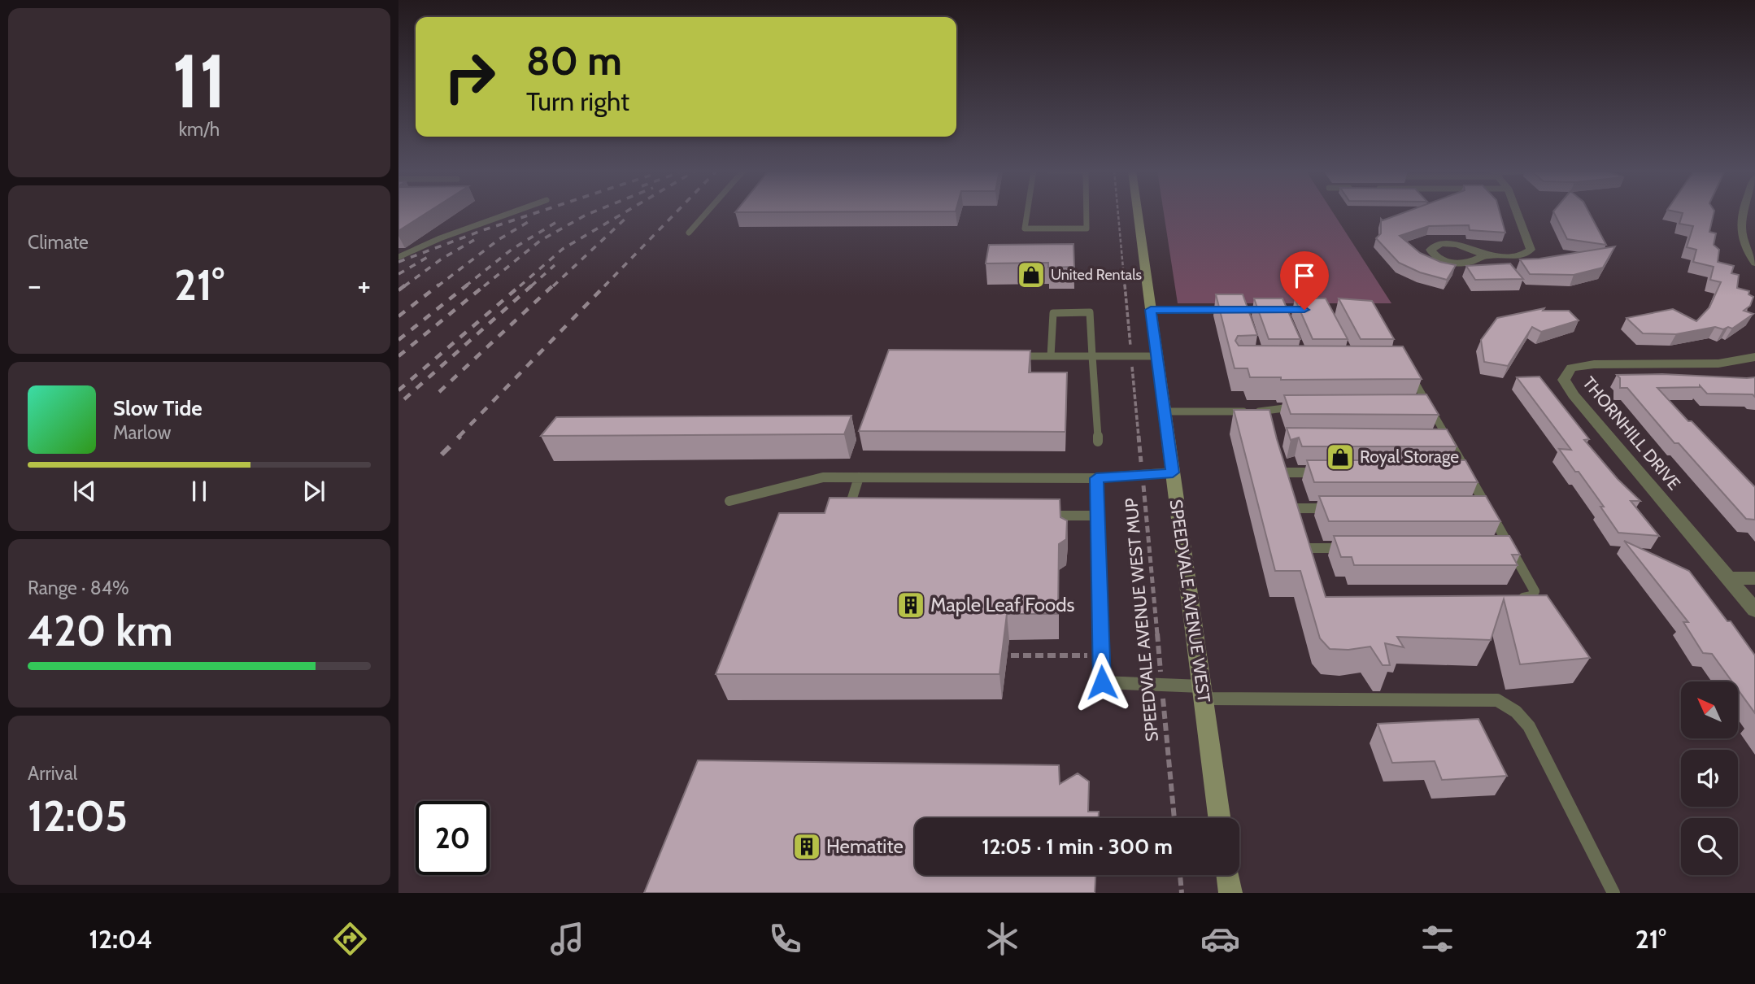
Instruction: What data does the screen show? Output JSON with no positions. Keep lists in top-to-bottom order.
{
  "streets": {
    "main road": ["SPEEDVALE AVENUE WEST"],
    "street": ["THORNHILL DRIVE"],
    "path": ["SPEEDVALE AVENUE WEST MUP"]
  },
  "places": {
    "shop": ["United Rentals", "Royal Storage"],
    "building": ["Maple Leaf Foods", "Hematite"]
  },
  "north": "top left",
  "page": {
    "tile": [
      ["11", "km/h"],
      "Climate",
      ["Range · 84%", "420 km"],
      ["Arrival", "12:05"]
    ],
    "turn": ["80 m", "Turn right"],
    "heat": ["−", "21°", "+"],
    "song": ["Slow Tide", "Marlow"],
    "limit": "20",
    "trip": "12:05 · 1 min · 300 m",
    "tabs": ["12:04", "21°"]
  }
}
